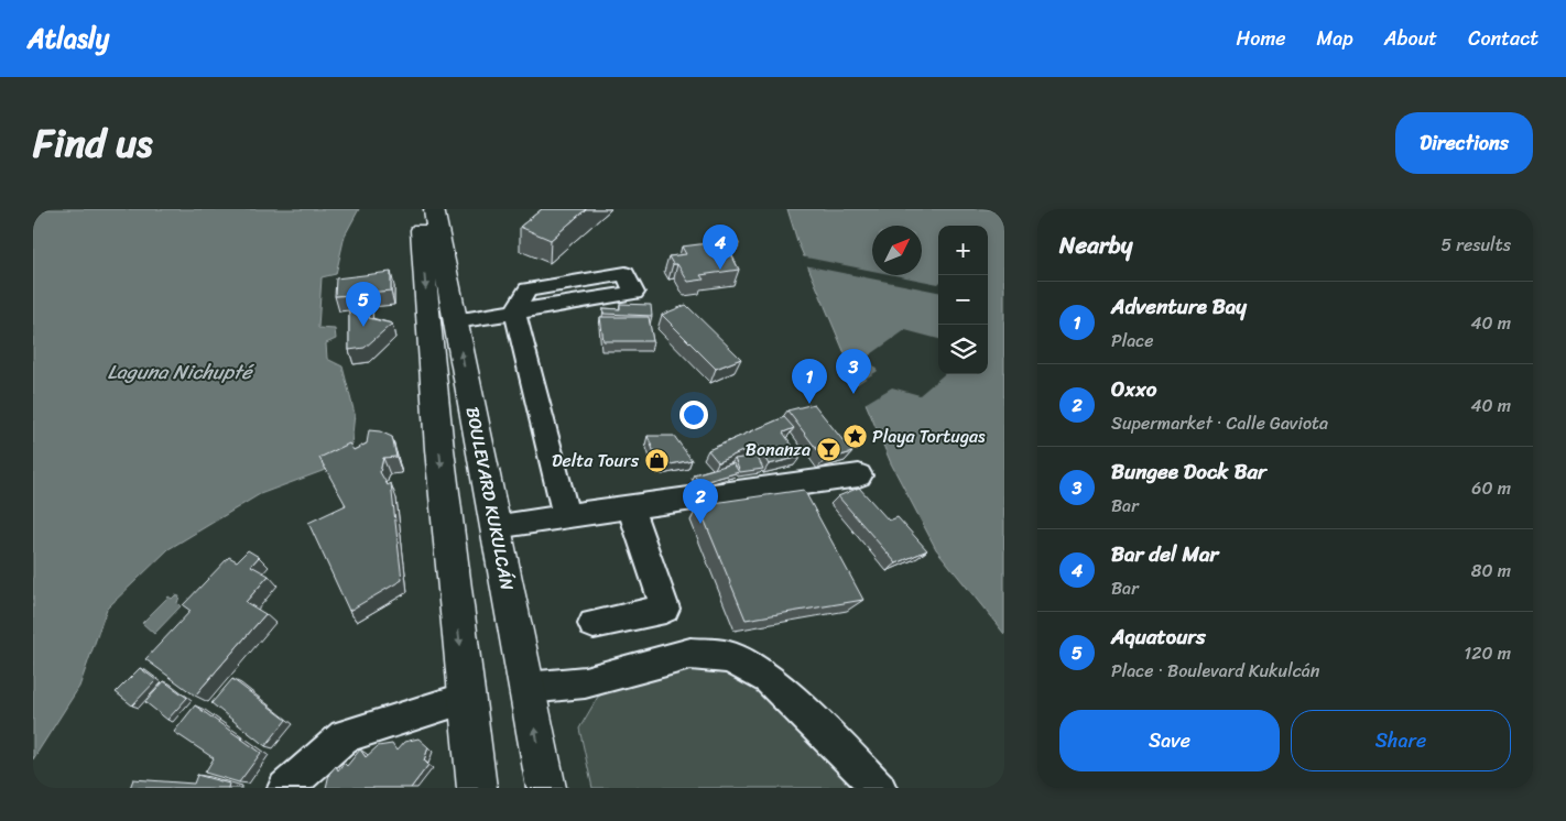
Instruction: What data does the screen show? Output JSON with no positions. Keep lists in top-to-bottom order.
{
  "streets": {
    "main road": ["BOULEVARD KUKULCÁN"]
  },
  "water": ["Laguna Nichupté"],
  "places": {
    "place": ["Playa Tortugas"],
    "bar": ["Bonanza"],
    "shop": ["Delta Tours"]
  },
  "north": "top right",
  "page": {
    "header": "Atlasly",
    "nav": [
      "Home",
      "Map",
      "About",
      "Contact"
    ],
    "title": "Find us",
    "buttons": [
      "Directions",
      ["Save", "Share"]
    ],
    "heading": ["Nearby", "5 results"],
    "pins": [
      "4",
      "5",
      "3",
      "1",
      "2"
    ],
    "map_buttons": ["+", "−"],
    "list": [
      {
        "mark": "1",
        "name": "Adventure Bay",
        "note": "Place",
        "value": "40 m"
      },
      {
        "mark": "2",
        "name": "Oxxo",
        "note": "Supermarket · Calle Gaviota",
        "value": "40 m"
      },
      {
        "mark": "3",
        "name": "Bungee Dock Bar",
        "note": "Bar",
        "value": "60 m"
      },
      {
        "mark": "4",
        "name": "Bar del Mar",
        "note": "Bar",
        "value": "80 m"
      },
      {
        "mark": "5",
        "name": "Aquatours",
        "note": "Place · Boulevard Kukulcán",
        "value": "120 m"
      }
    ]
  }
}
